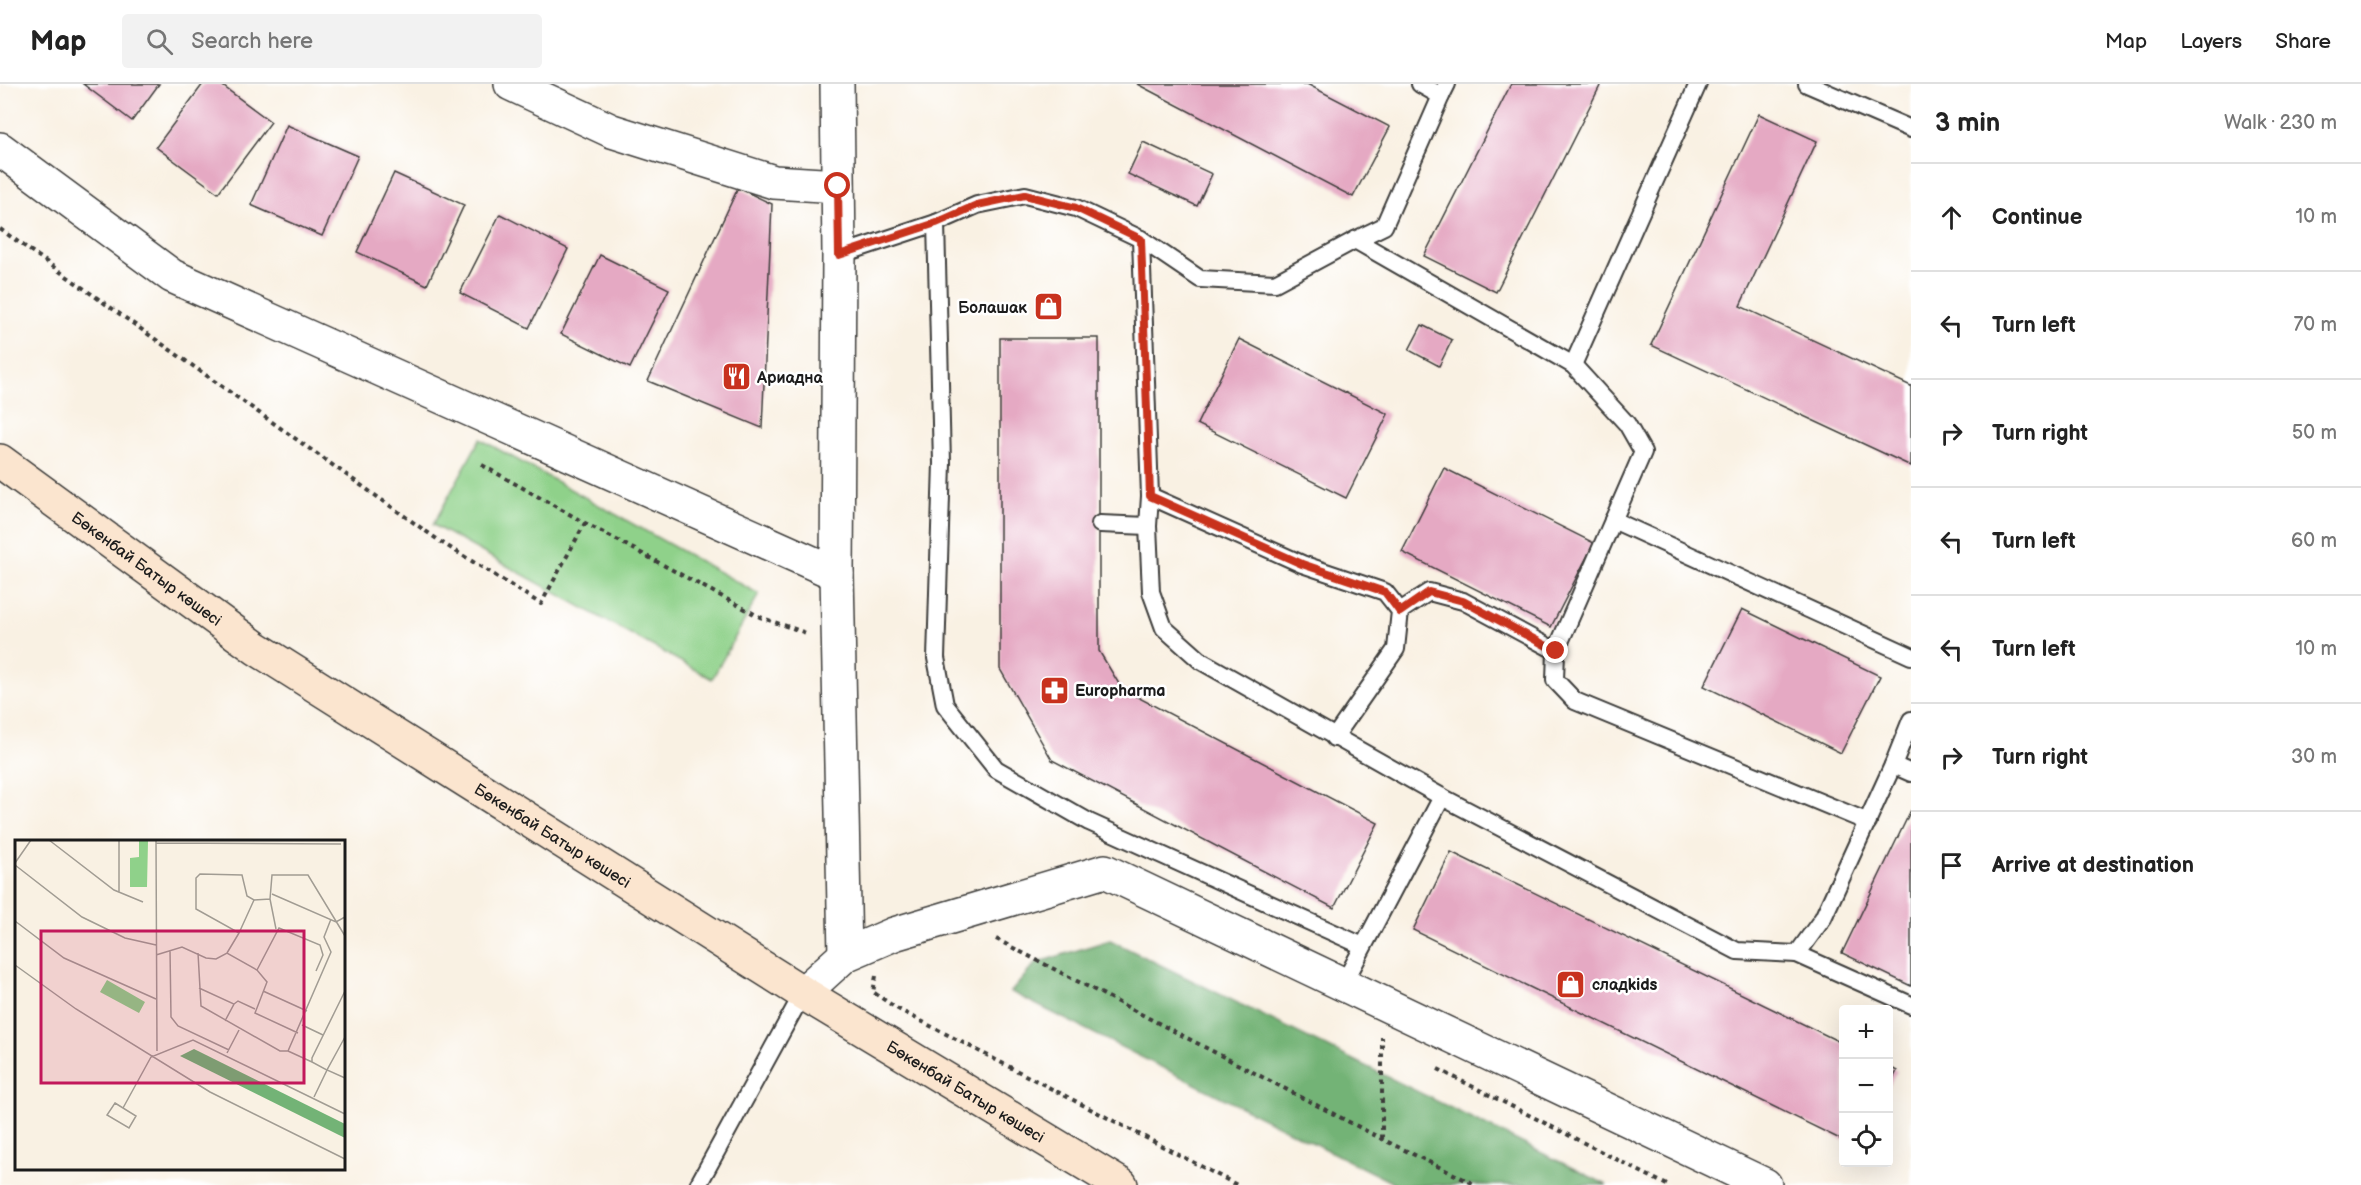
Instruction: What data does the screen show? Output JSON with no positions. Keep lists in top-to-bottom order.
{
  "streets": {
    "main road": ["Бөкенбай Батыр көшесі"]
  },
  "places": {
    "shop": ["Болашак", "сладkids"],
    "restaurant": ["Ариадна"],
    "pharmacy": ["Europharma"]
  },
  "page": {
    "header": "Map",
    "search": "Search here",
    "nav": ["Map", "Layers", "Share"],
    "heading": ["3 min", "Walk · 230 m"],
    "list": [
      ["Continue", "10 m"],
      ["Turn left", "70 m"],
      ["Turn right", "50 m"],
      ["Turn left", "60 m"],
      ["Turn left", "10 m"],
      ["Turn right", "30 m"],
      "Arrive at destination"
    ],
    "map_buttons": ["+", "−"]
  }
}
